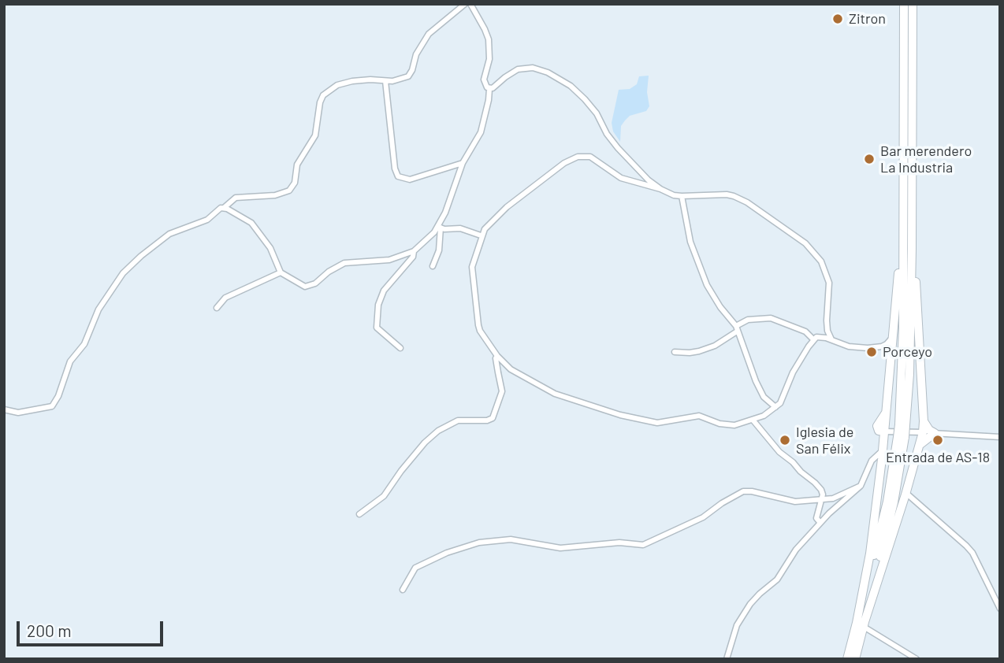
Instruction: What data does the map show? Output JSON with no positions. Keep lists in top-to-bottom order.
{
  "places": [
    "Zitron",
    "Bar merendero La Industria",
    "Porceyo",
    "Iglesia de San Félix",
    "Entrada de AS-18"
  ],
  "scale_bar": "200 m"
}
